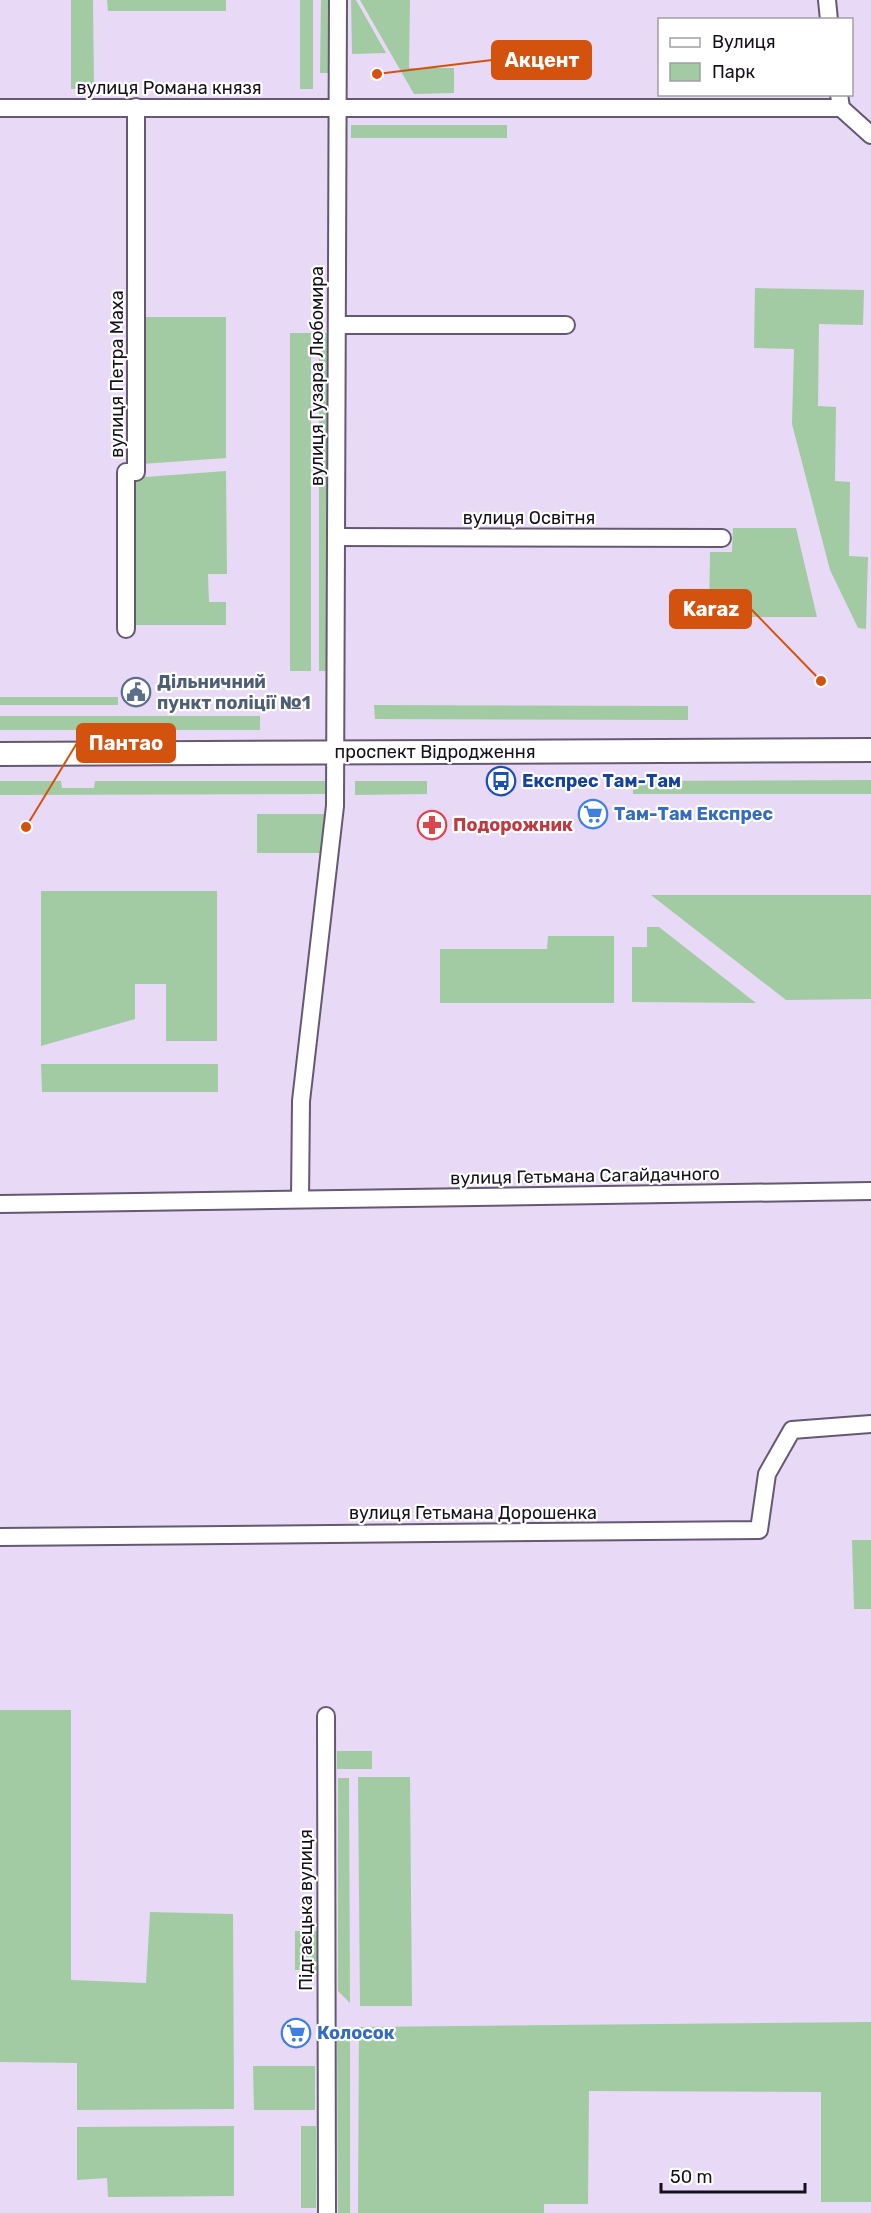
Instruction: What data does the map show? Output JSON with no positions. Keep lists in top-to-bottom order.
{
  "streets": {
    "main road": ["проспект Відродження"],
    "street": [
      "вулиця Романа князя",
      "вулиця Петра Маха",
      "вулиця Гузара Любомира",
      "вулиця Освітня",
      "вулиця Гетьмана Сагайдачного",
      "вулиця Гетьмана Дорошенка",
      "Підгаєцька вулиця"
    ]
  },
  "crossings": [
    ["вулиця Романа князя", "вулиця Петра Маха"],
    ["вулиця Романа князя", "вулиця Гузара Любомира"],
    ["вулиця Гузара Любомира", "вулиця Освітня"],
    ["вулиця Гузара Любомира", "проспект Відродження"]
  ],
  "places": {
    "other": ["Акцент", "Karaz", "Пантао"],
    "public building": ["Дільничний пункт поліції №1"],
    "bus stop": ["Експрес Там-Там"],
    "supermarket": ["Там-Там Експрес", "Колосок"],
    "pharmacy": ["Подорожник"]
  },
  "legend": ["Вулиця", "Парк"],
  "scale_bar": "50 m"
}
